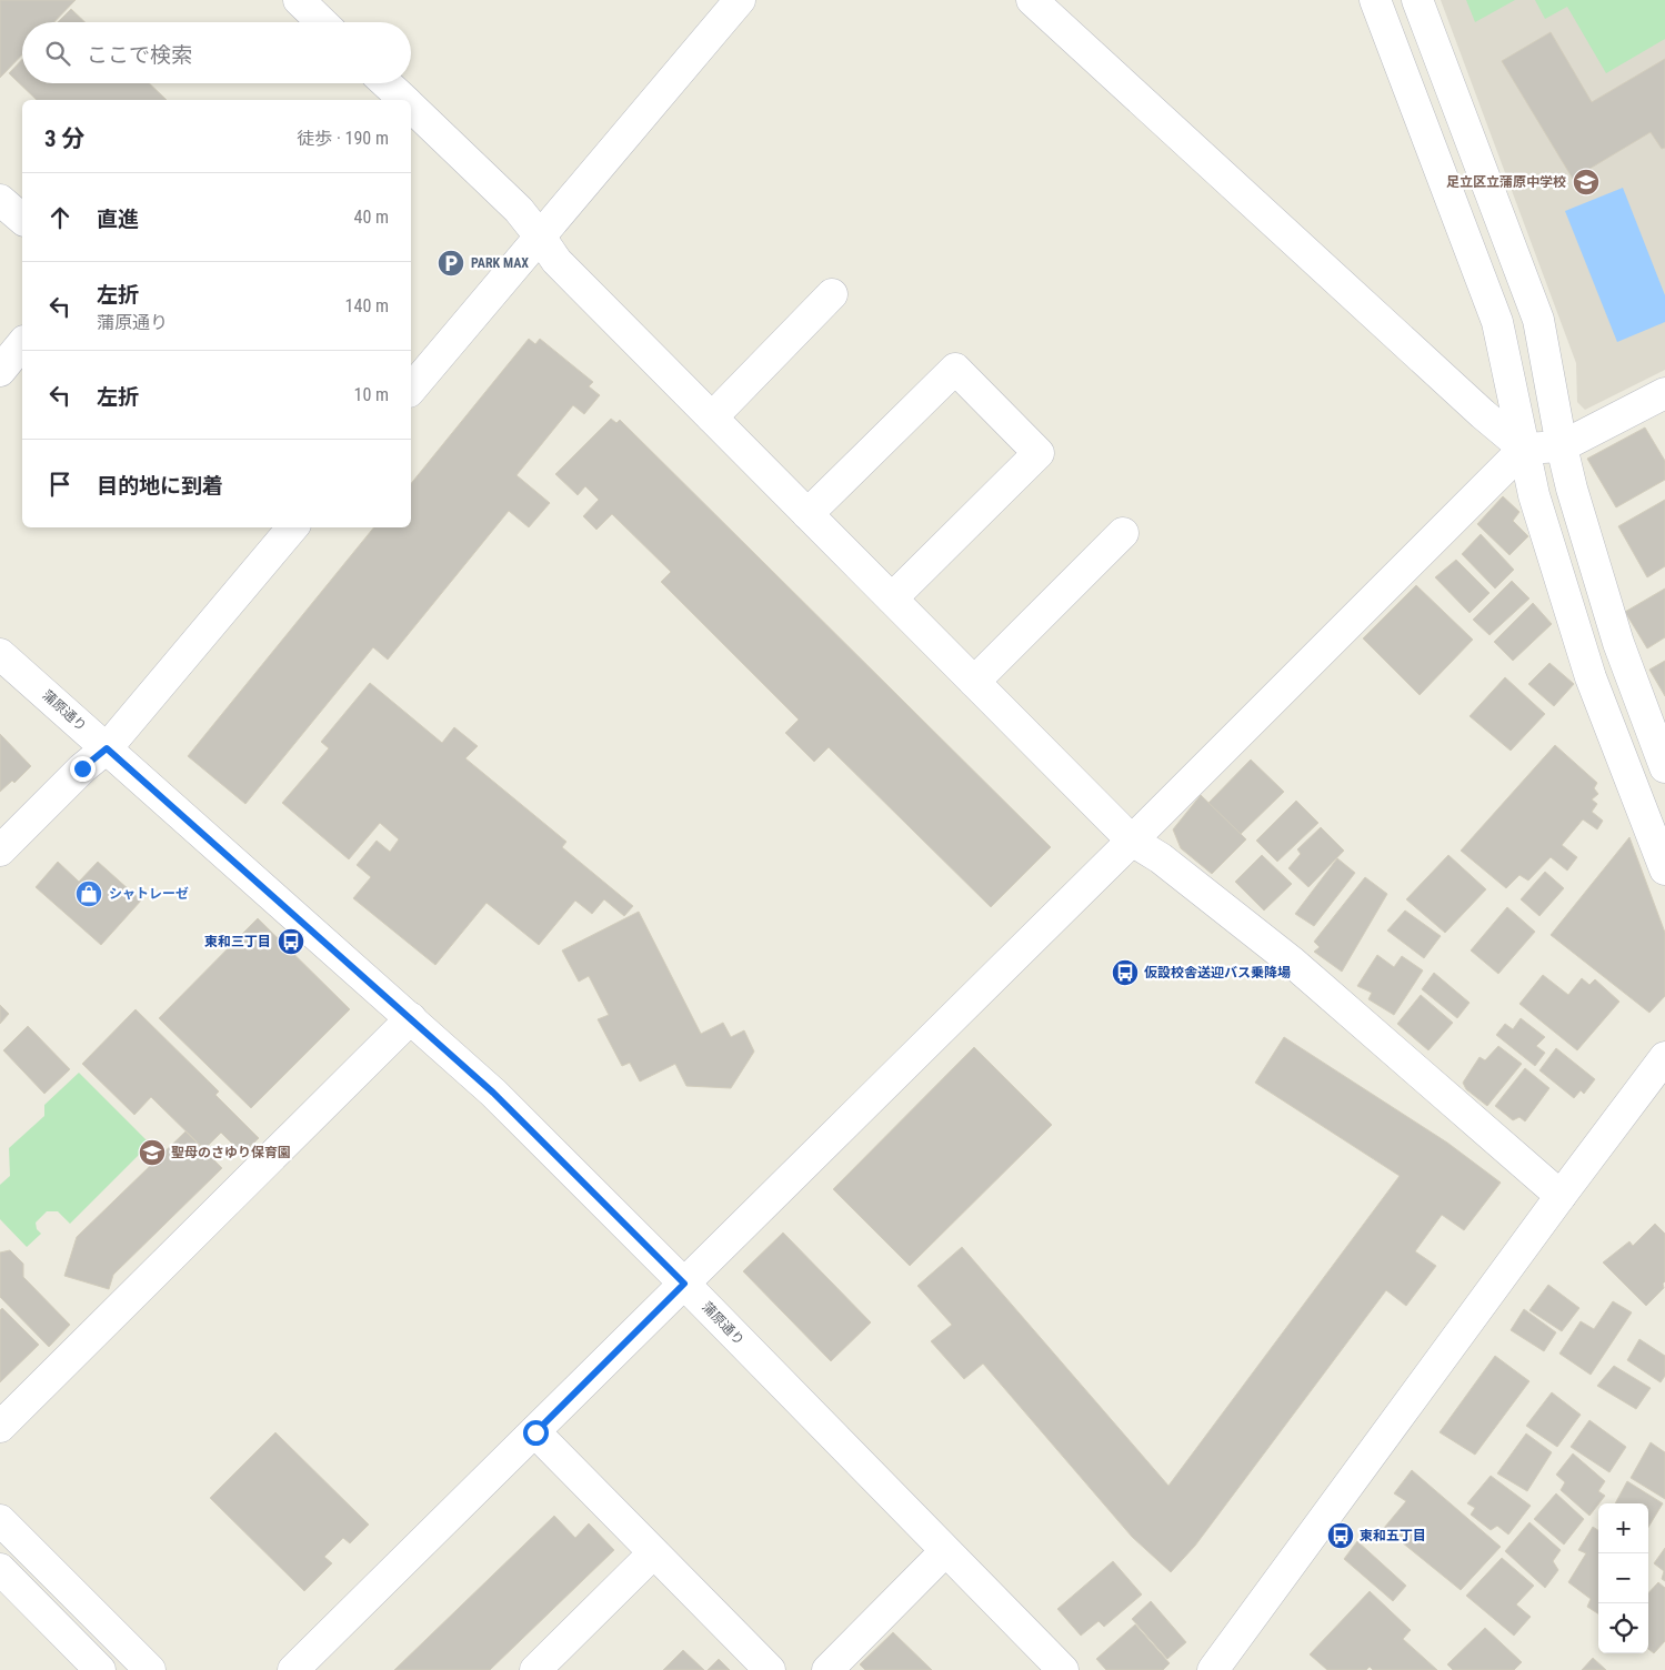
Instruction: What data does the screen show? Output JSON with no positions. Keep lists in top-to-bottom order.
{
  "streets": {
    "street": ["蒲原通り"]
  },
  "places": {
    "school or university": ["足立区立蒲原中学校", "聖母のさゆり保育園"],
    "parking": ["PARK MAX"],
    "shop": ["シャトレーゼ"],
    "bus stop": ["東和三丁目", "仮設校舎送迎バス乗降場", "東和五丁目"]
  },
  "page": {
    "search": "ここで検索",
    "heading": ["3 分", "徒歩 · 190 m"],
    "list": [
      ["直進", "40 m"],
      ["左折", "蒲原通り", "140 m"],
      ["左折", "10 m"],
      "目的地に到着"
    ],
    "map_buttons": ["+", "−"]
  }
}
